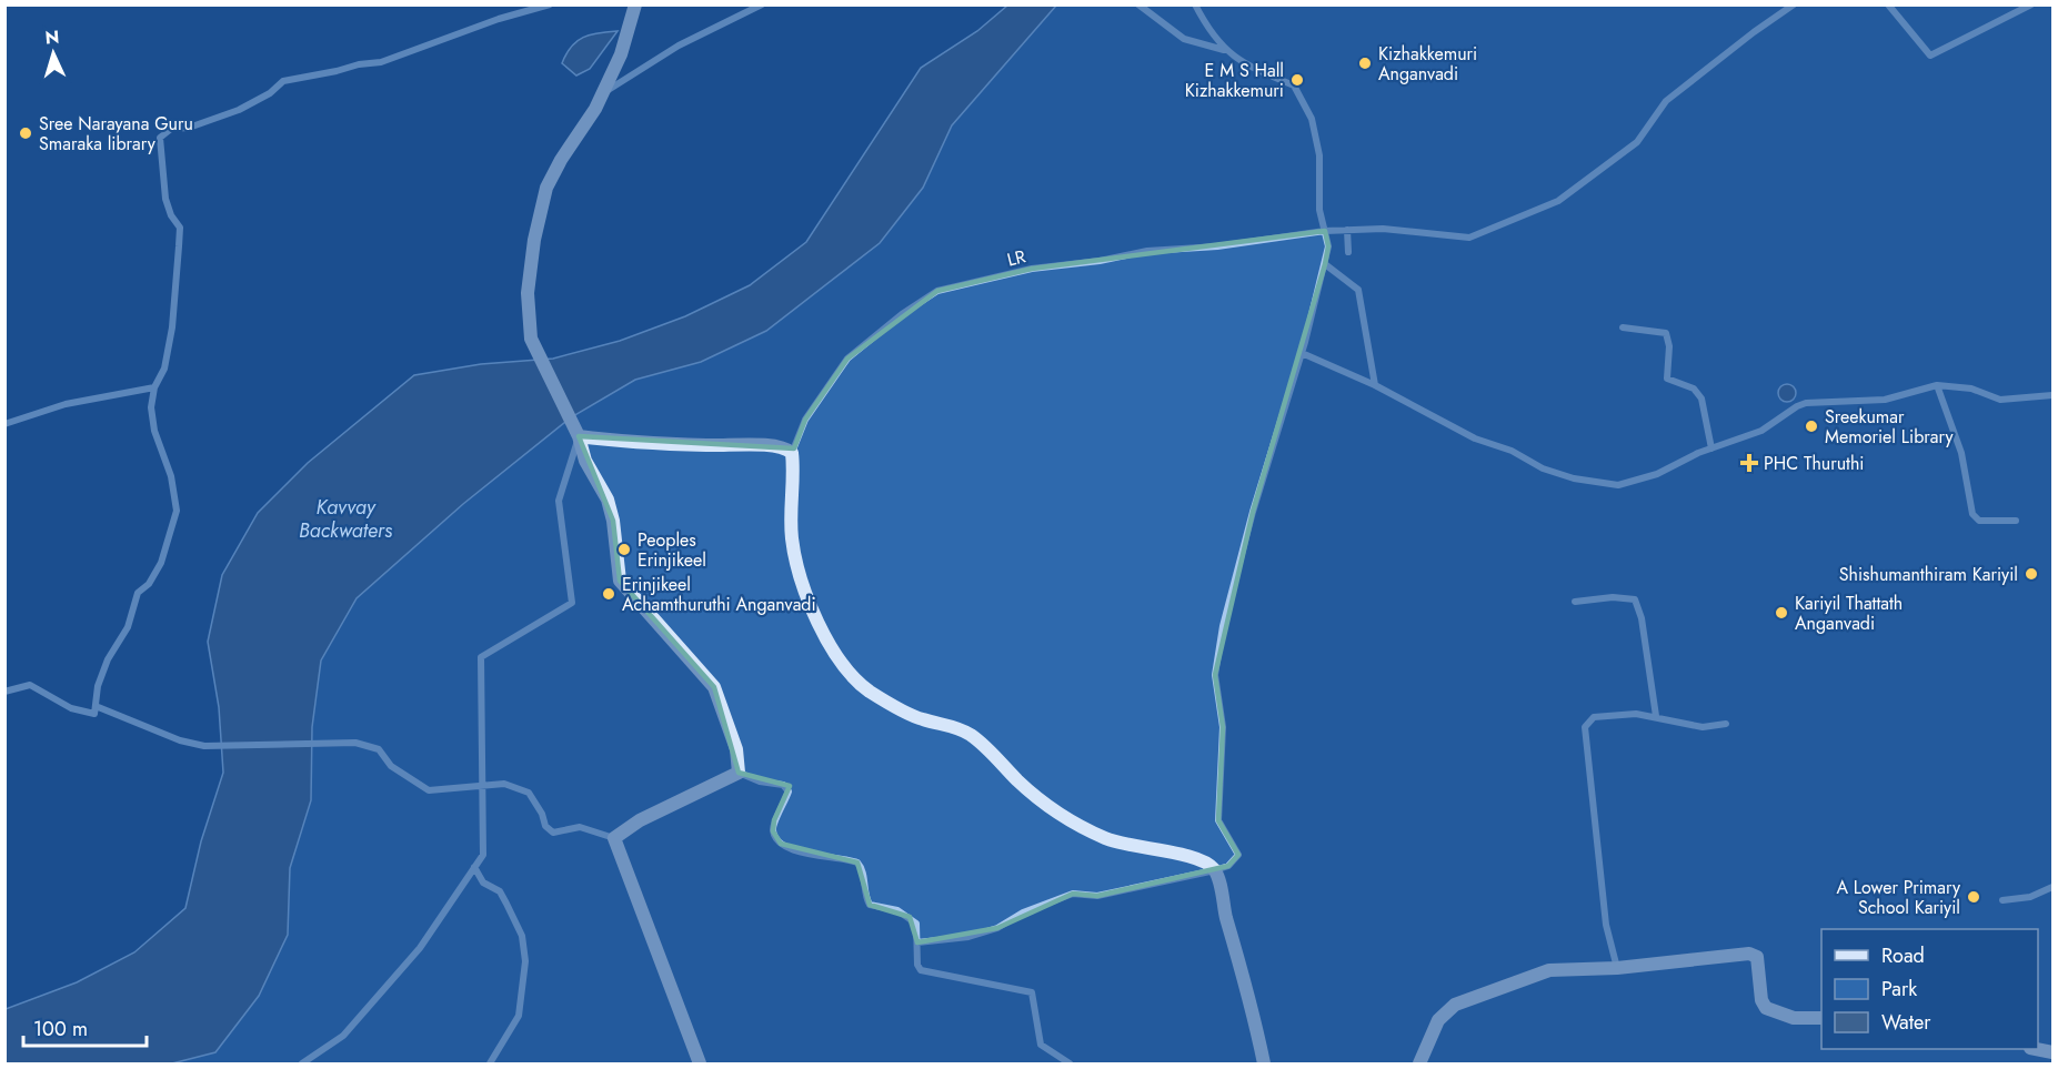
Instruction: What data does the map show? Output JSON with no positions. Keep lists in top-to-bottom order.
{
  "streets": {
    "street": ["LR"]
  },
  "water": ["Kavvay Backwaters"],
  "places": {
    "other": [
      "Kizhakkemuri Anganvadi",
      "E M S Hall Kizhakkemuri",
      "Sree Narayana Guru Smaraka library",
      "Sreekumar Memoriel Library",
      "Peoples Erinjikeel",
      "Shishumanthiram Kariyil",
      "Erinjikeel Achamthuruthi Anganvadi",
      "Kariyil Thattath Anganvadi",
      "A Lower Primary School Kariyil"
    ],
    "health": ["PHC Thuruthi"]
  },
  "legend": ["Road", "Park", "Water"],
  "scale_bar": "100 m",
  "north": "top"
}
